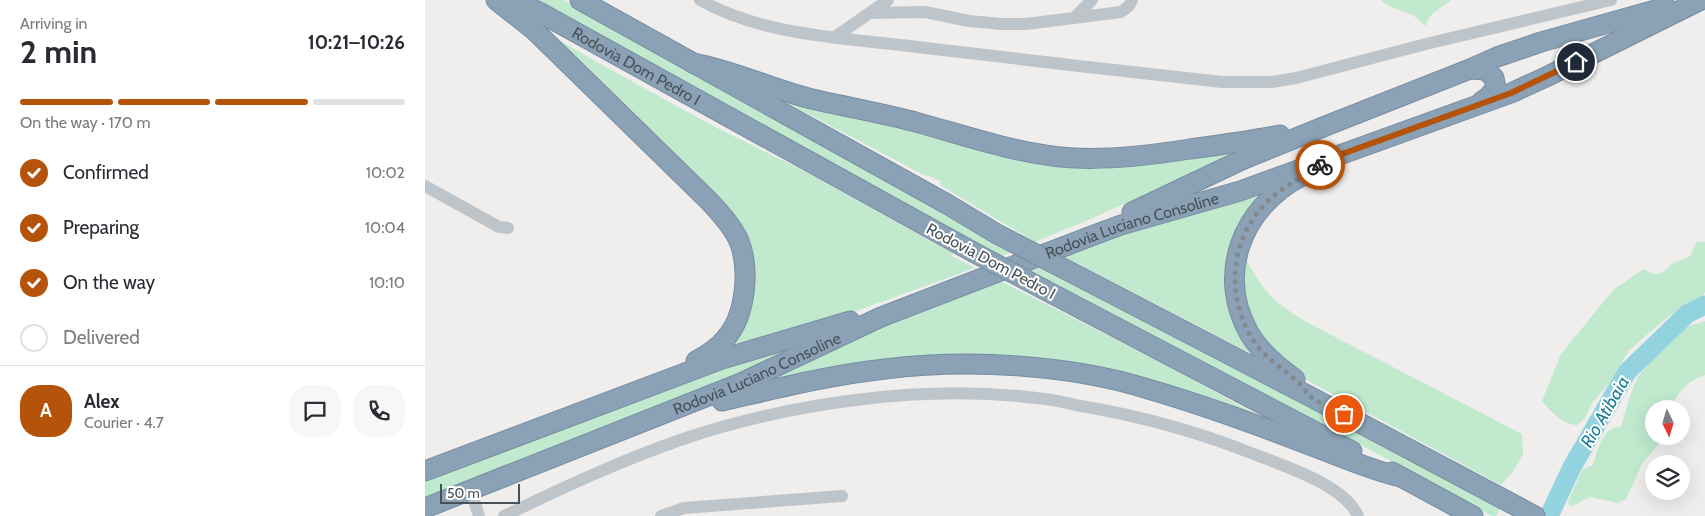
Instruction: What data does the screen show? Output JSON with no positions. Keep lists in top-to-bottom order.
{
  "streets": {
    "highway": ["Rodovia Dom Pedro I", "Rodovia Luciano Consoline"]
  },
  "water": ["Rio Atibaia"],
  "scale_bar": "50 m",
  "north": "bottom",
  "page": {
    "heading": ["2 min", "Arriving in", "10:21–10:26"],
    "panel": ["Alex", "Courier · 4.7"],
    "bar": "On the way · 170 m",
    "list": [
      ["Confirmed", "10:02"],
      ["Preparing", "10:04"],
      ["On the way", "10:10"],
      "Delivered"
    ],
    "round": "A",
    "scale": "50 m"
  }
}
